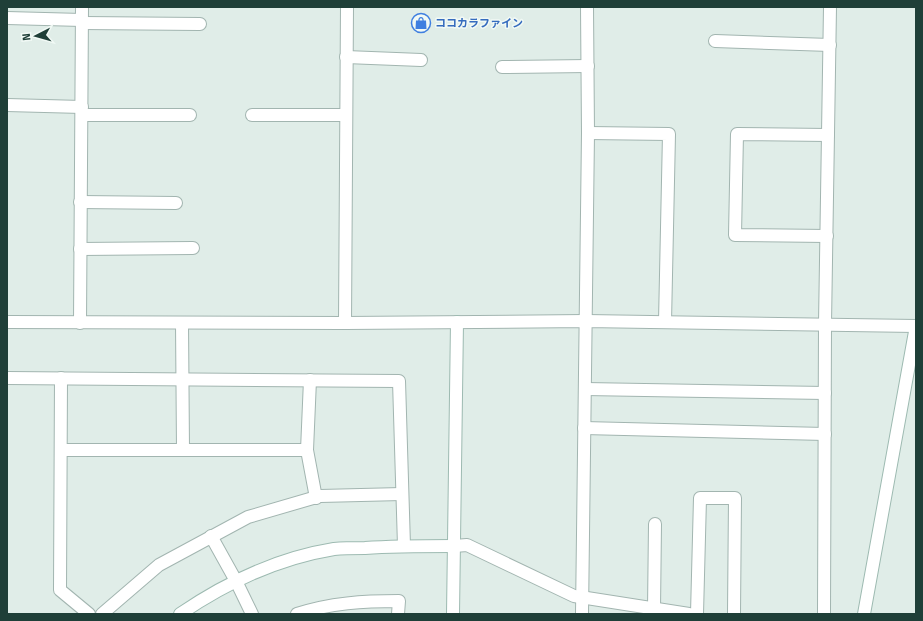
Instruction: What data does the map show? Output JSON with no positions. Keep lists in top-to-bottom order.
{
  "places": {
    "shop": ["ココカラファイン"]
  },
  "north": "left"
}
